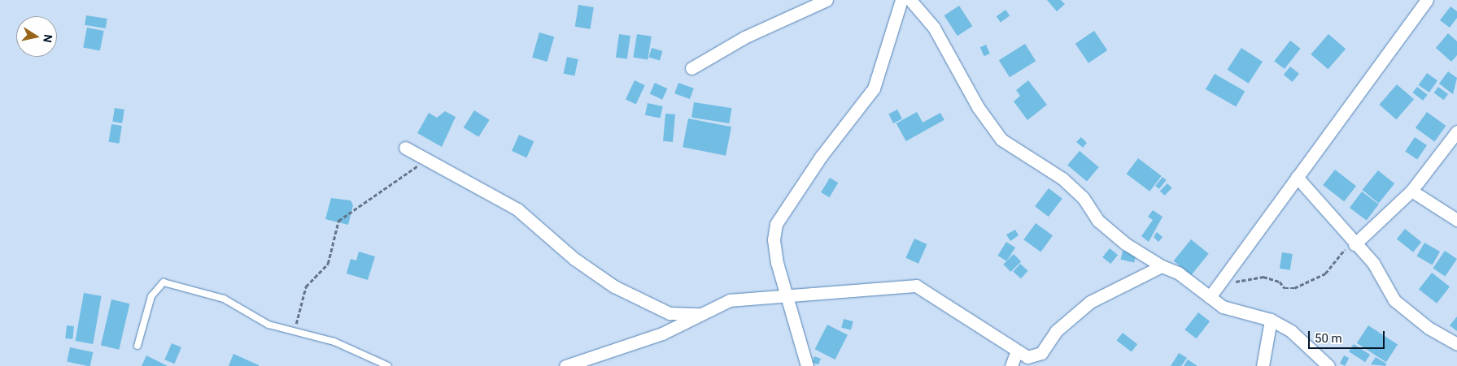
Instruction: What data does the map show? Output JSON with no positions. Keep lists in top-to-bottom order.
{
  "scale_bar": "50 m",
  "north": "right"
}
